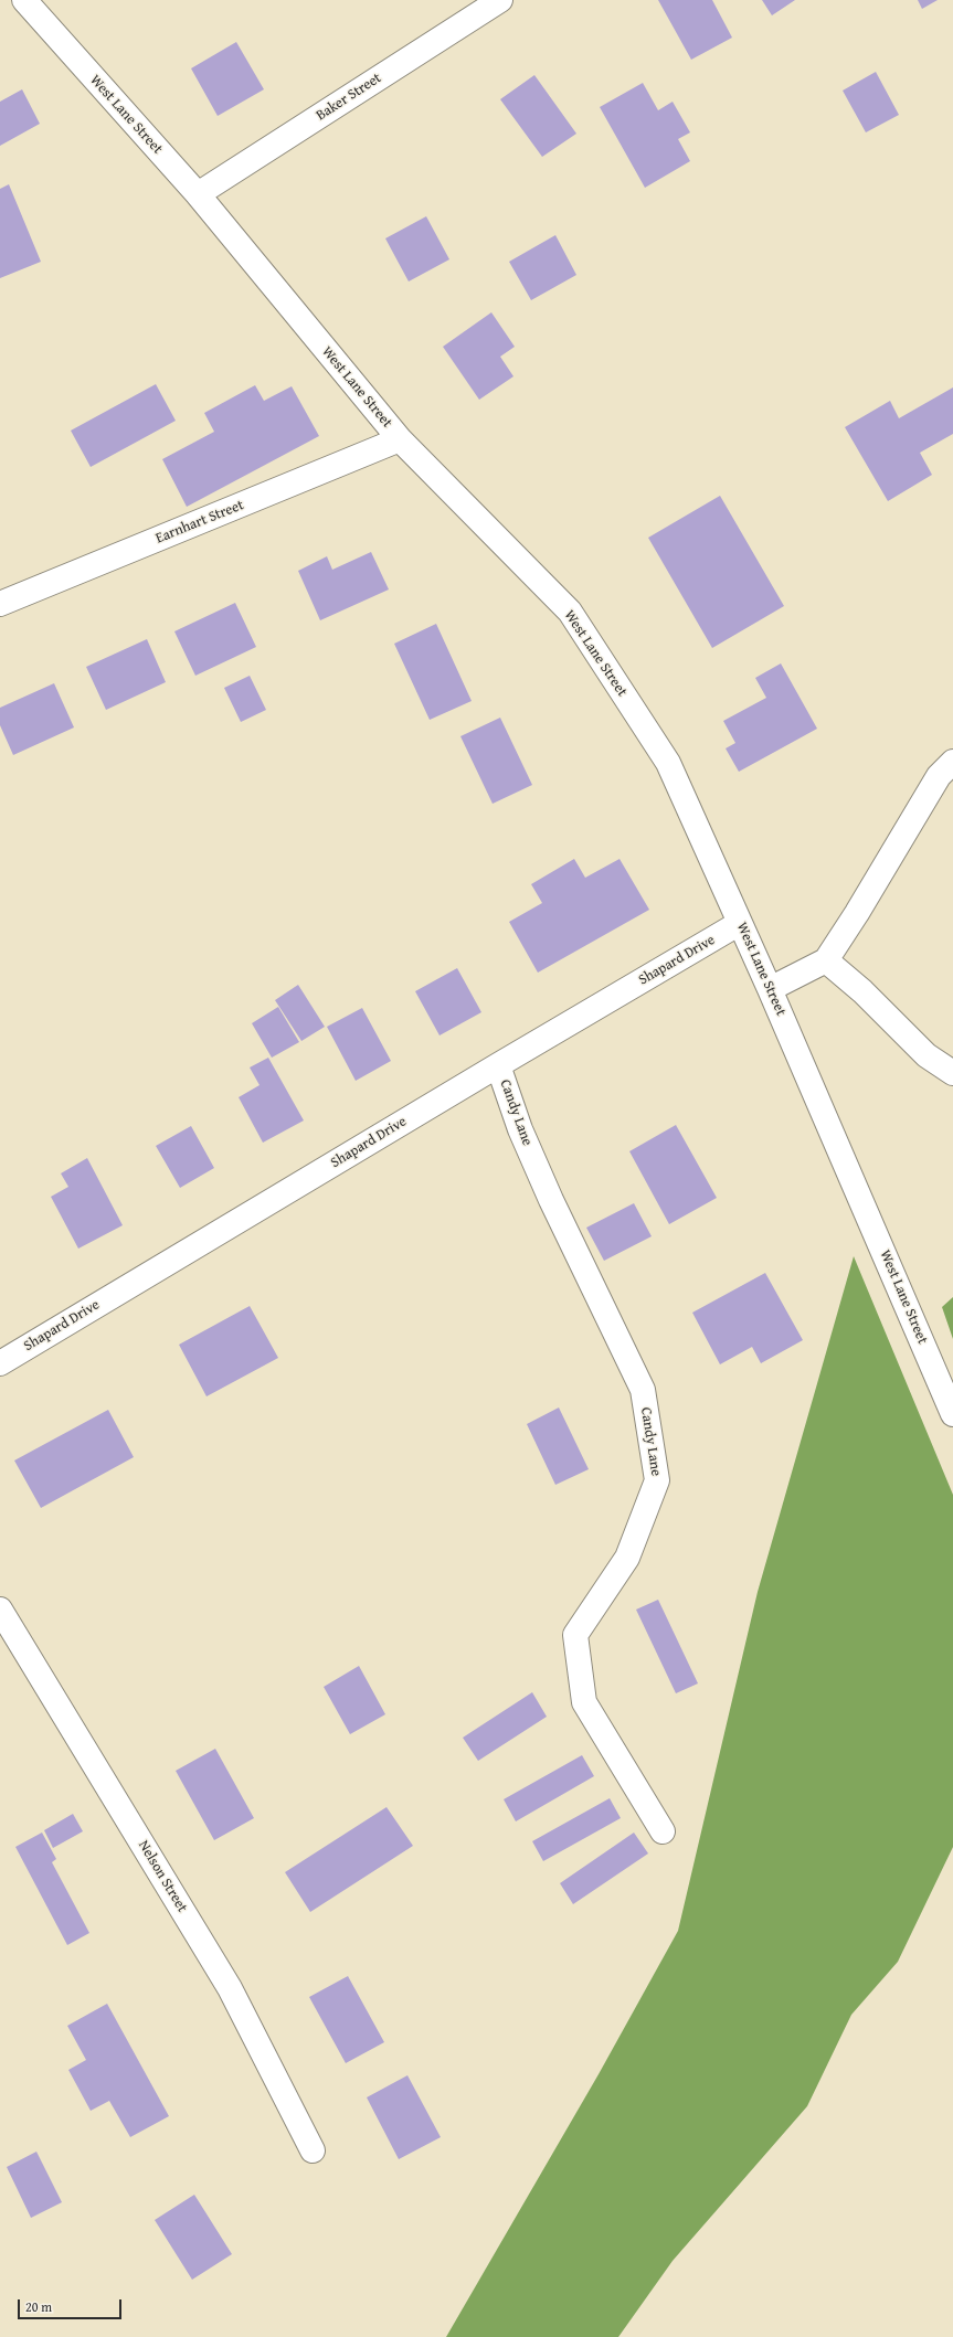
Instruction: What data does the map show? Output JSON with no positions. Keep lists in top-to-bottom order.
{
  "streets": {
    "street": [
      "Baker Street",
      "West Lane Street",
      "Earnhart Street",
      "Shapard Drive",
      "Candy Lane",
      "Nelson Street"
    ]
  },
  "crossings": [
    ["Baker Street", "West Lane Street"],
    ["West Lane Street", "Earnhart Street"],
    ["West Lane Street", "Shapard Drive"],
    ["Shapard Drive", "Candy Lane"]
  ],
  "scale_bar": "20 m"
}
